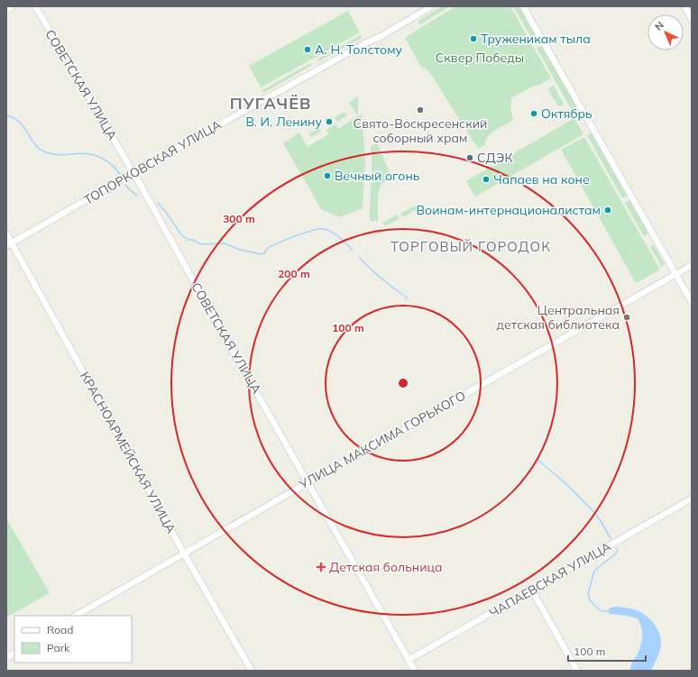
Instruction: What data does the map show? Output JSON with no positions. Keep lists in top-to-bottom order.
{
  "streets": {
    "street": [
      "СОВЕТСКАЯ УЛИЦА",
      "ТОПОРКОВСКАЯ УЛИЦА",
      "УЛИЦА МАКСИМА ГОРЬКОГО",
      "КРАСНОАРМЕЙСКАЯ УЛИЦА",
      "ЧАПАЕВСКАЯ УЛИЦА"
    ]
  },
  "crossings": [
    ["СОВЕТСКАЯ УЛИЦА", "ТОПОРКОВСКАЯ УЛИЦА"],
    ["СОВЕТСКАЯ УЛИЦА", "УЛИЦА МАКСИМА ГОРЬКОГО"],
    ["СОВЕТСКАЯ УЛИЦА", "ЧАПАЕВСКАЯ УЛИЦА"],
    ["ТОПОРКОВСКАЯ УЛИЦА", "КРАСНОАРМЕЙСКАЯ УЛИЦА"],
    ["УЛИЦА МАКСИМА ГОРЬКОГО", "КРАСНОАРМЕЙСКАЯ УЛИЦА"]
  ],
  "districts": ["ПУГАЧЁВ", "ТОРГОВЫЙ ГОРОДОК"],
  "parks": ["Сквер Победы"],
  "places": {
    "other": [
      "Труженикам тыла",
      "А. Н. Толстому",
      "Свято-Воскресенский соборный храм",
      "Октябрь",
      "В. И. Ленину",
      "СДЭК",
      "Вечный огонь",
      "Чапаев на коне",
      "Воинам-интернационалистам",
      "Центральная детская библиотека"
    ],
    "health": ["Детская больница"]
  },
  "legend": ["Road", "Park"],
  "scale_bar": "100 m",
  "north": "top left",
  "rings": ["300 m", "200 m", "100 m"]
}
